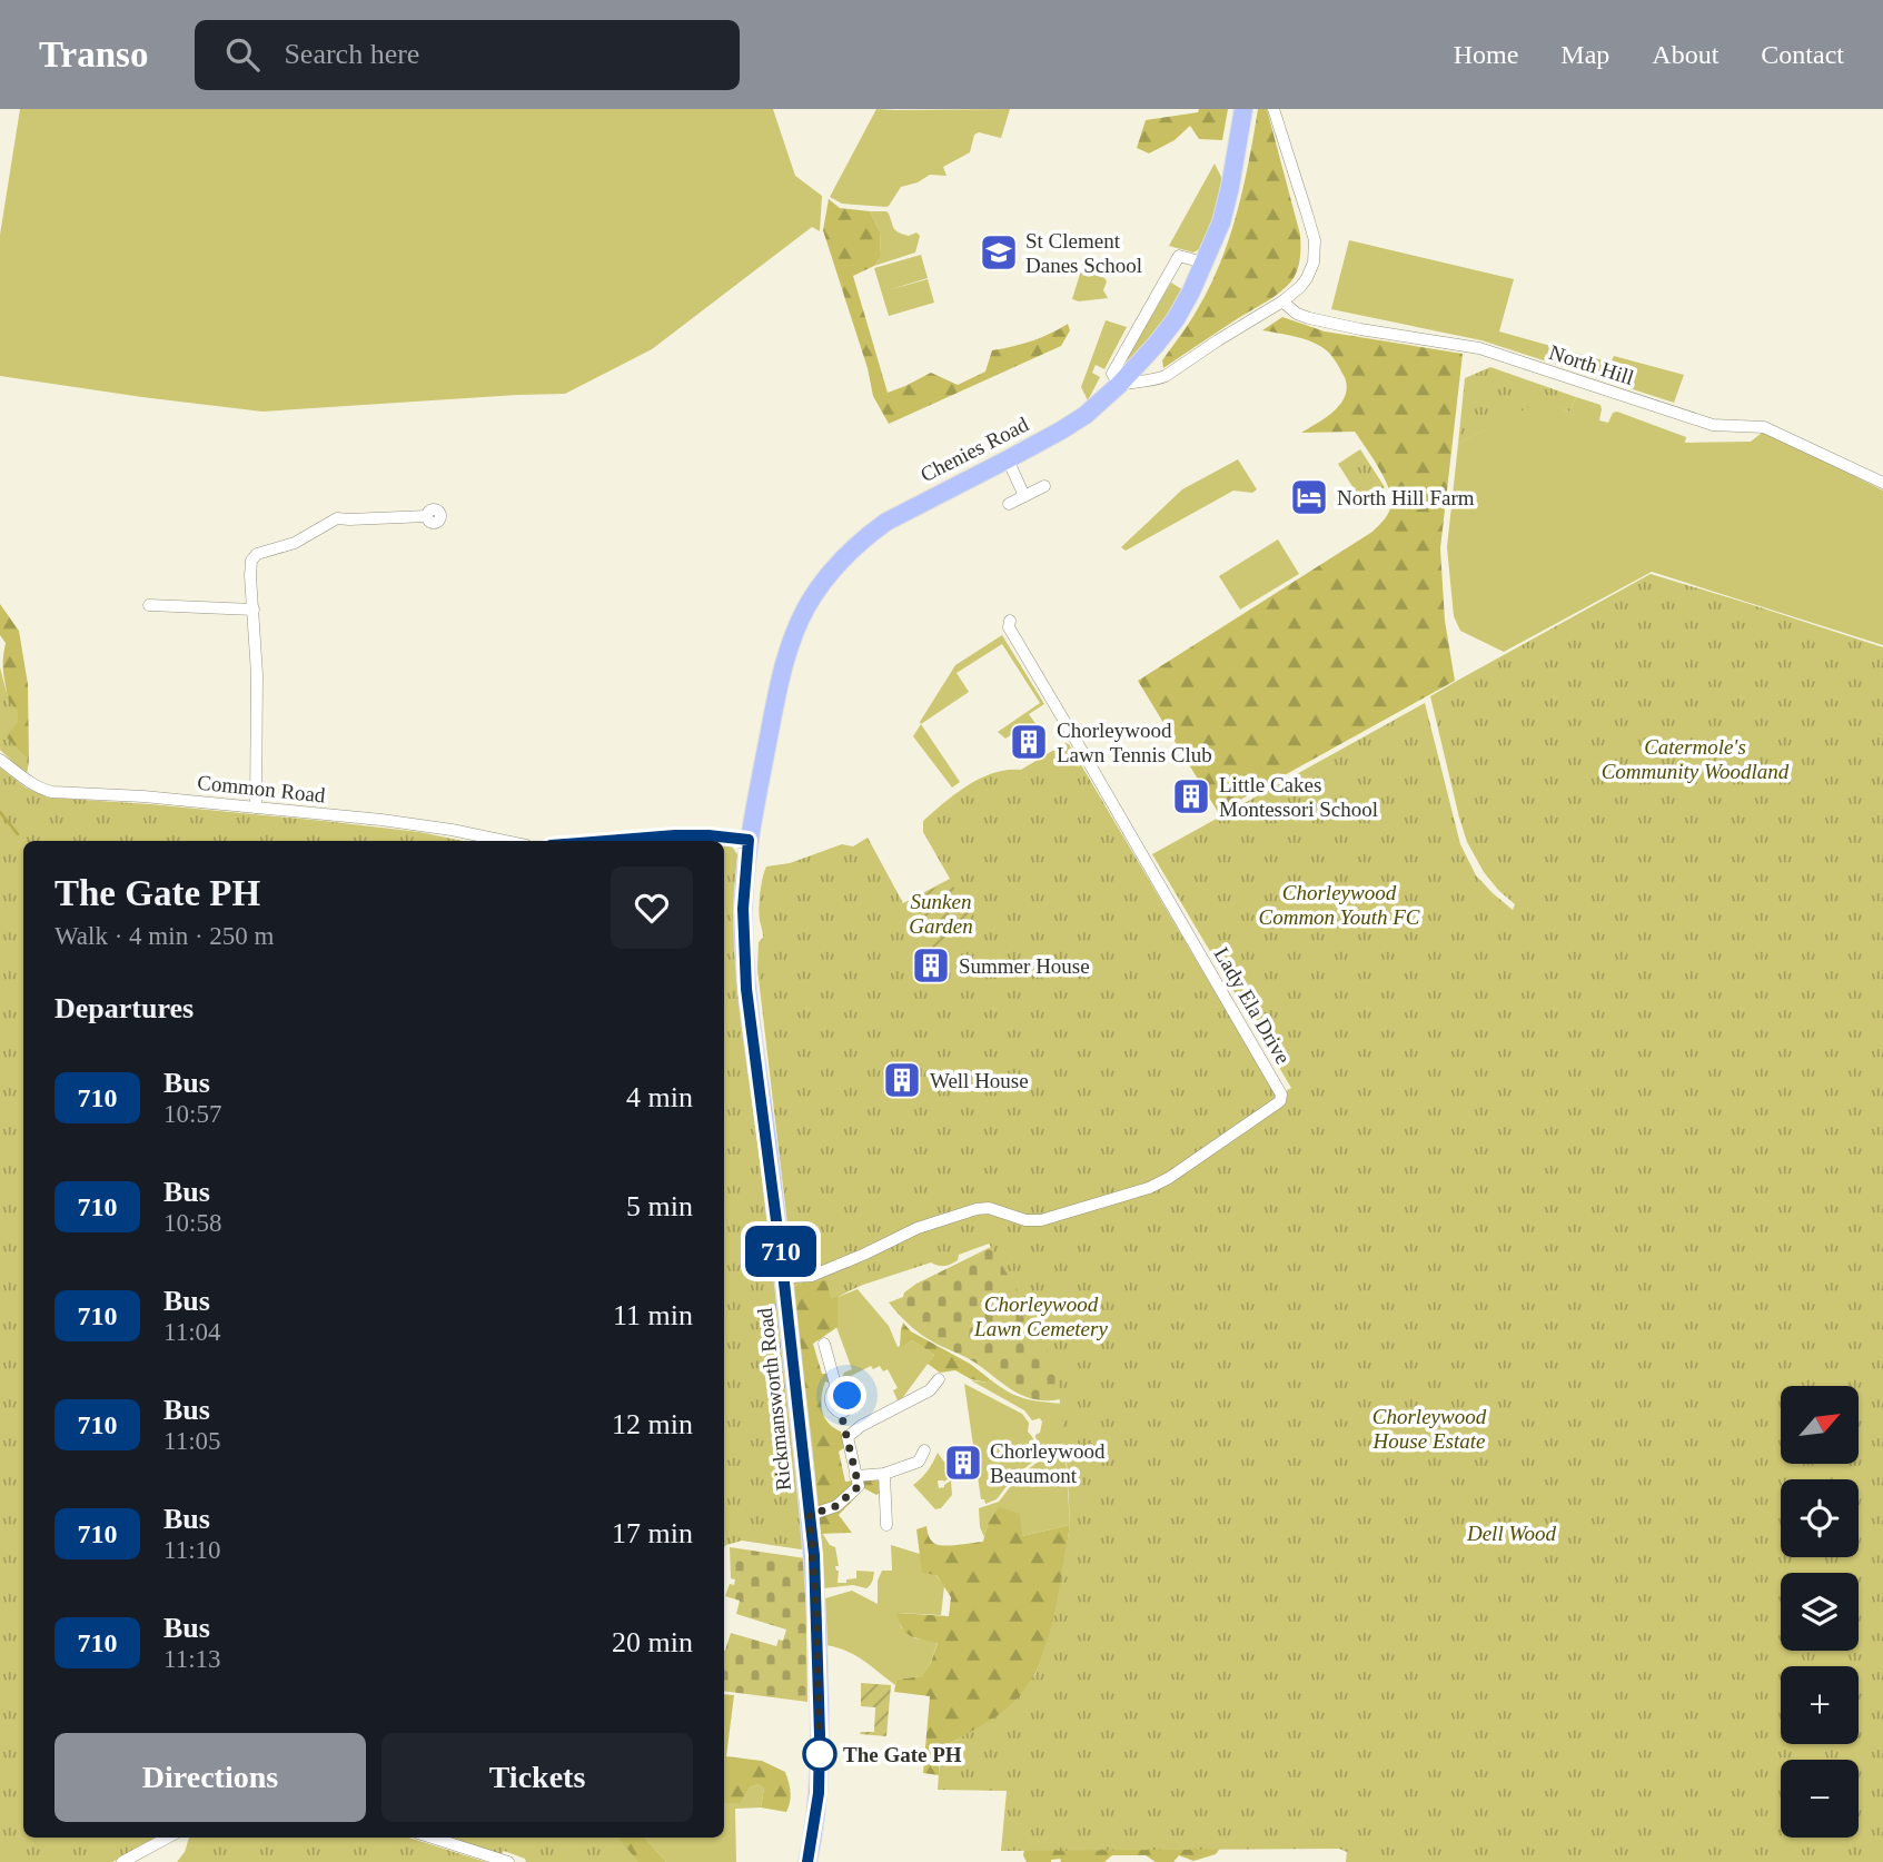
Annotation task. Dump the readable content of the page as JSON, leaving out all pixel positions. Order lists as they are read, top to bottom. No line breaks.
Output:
{"streets":{"main road":["Chenies Road","Rickmansworth Road"],"street":["North Hill","Common Road","Lady Ela Drive"]},"crossings":[["Chenies Road","Rickmansworth Road"],["Lady Ela Drive","Rickmansworth Road"]],"parks":["Catermole's Community Woodland","Chorleywood Common Youth FC","Sunken Garden","Chorleywood Lawn Cemetery","Chorleywood House Estate","Dell Wood"],"places":{"school or university":["St Clement Danes School"],"hotel":["North Hill Farm"],"building":["Chorleywood Lawn Tennis Club","Little Cakes Montessori School","Summer House","Well House","Chorleywood Beaumont"],"other":["The Gate PH"]},"lines":["bus line 710"],"north":"top right","page":{"header":"Transo","search":"Search here","nav":["Home","Map","About","Contact"],"on_map":"710","heading":[["The Gate PH","Walk · 4 min · 250 m"],"Departures"],"list":[{"mark":"710","name":"Bus","note":"10:57","value":"4 min"},{"mark":"710","name":"Bus","note":"10:58","value":"5 min"},{"mark":"710","name":"Bus","note":"11:04","value":"11 min"},{"mark":"710","name":"Bus","note":"11:05","value":"12 min"},{"mark":"710","name":"Bus","note":"11:10","value":"17 min"},{"mark":"710","name":"Bus","note":"11:13","value":"20 min"}],"map_buttons":["+","−"],"buttons":["Directions","Tickets"]}}
